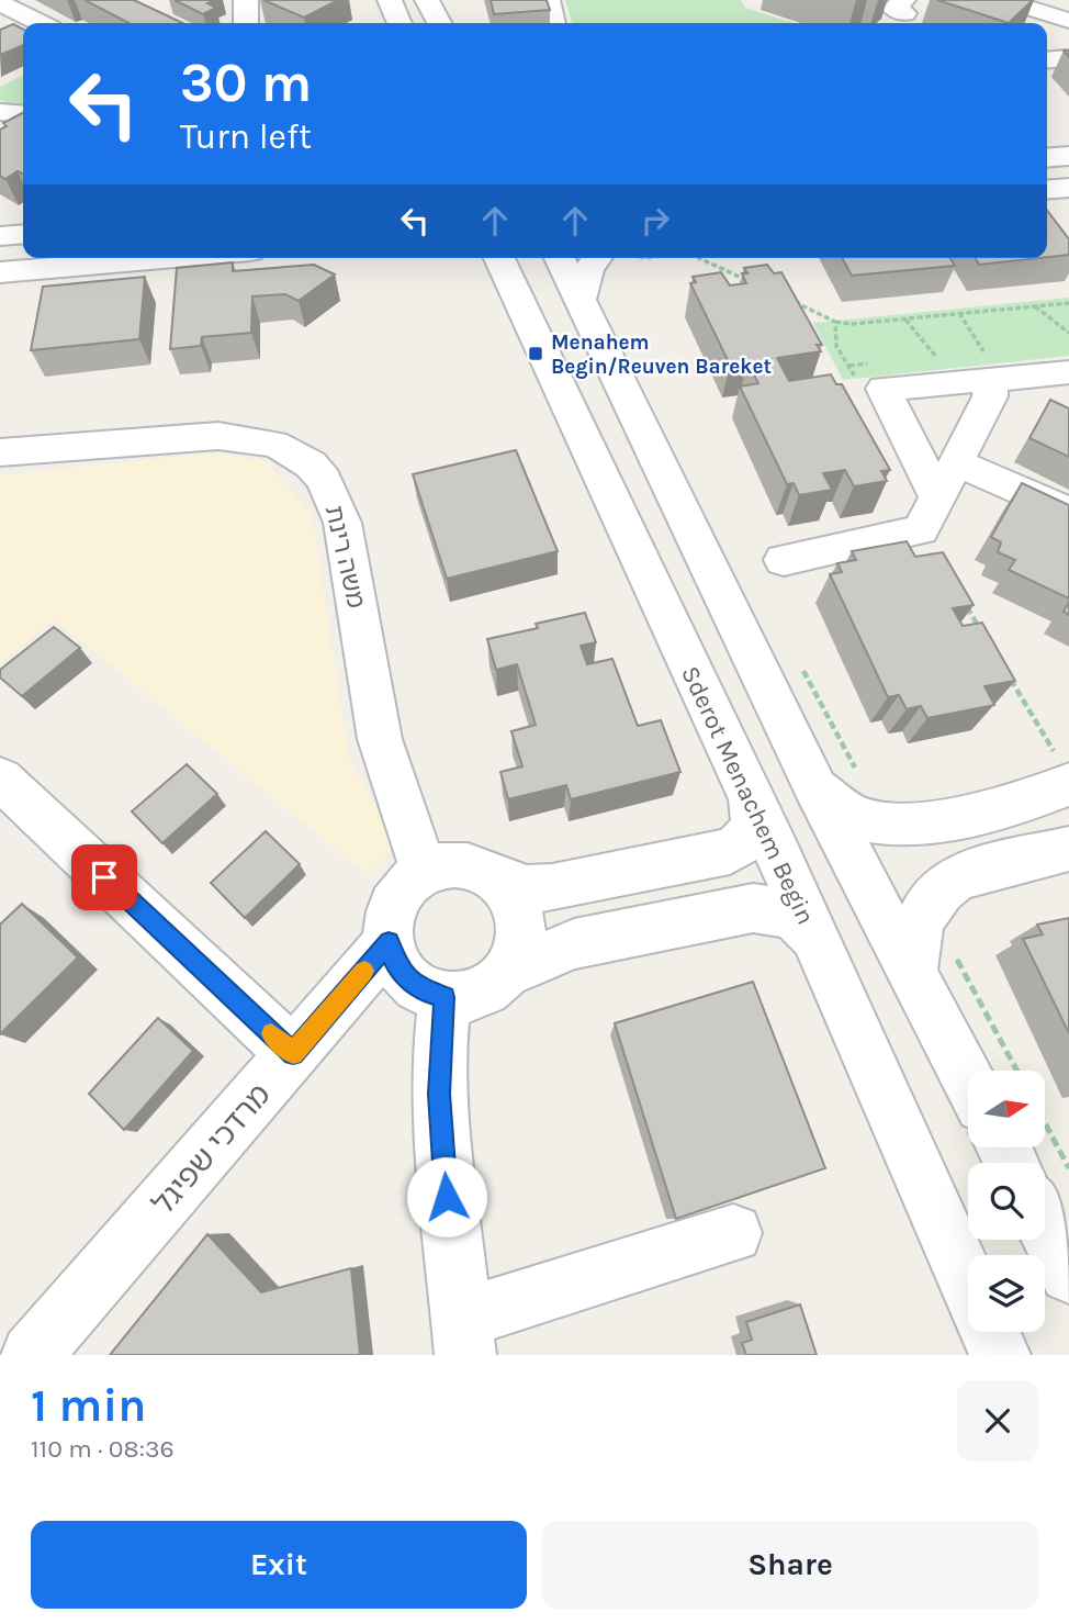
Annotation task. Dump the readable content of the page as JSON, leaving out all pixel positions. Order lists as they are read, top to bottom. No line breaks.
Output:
{"streets":{"street":["משה רינת","Sderot Menachem Begin","מרדכי שפיגל"]},"crossings":[["משה רינת","מרדכי שפיגל"]],"places":{"transit":["Menahem Begin/Reuven Bareket"]},"north":"right","page":{"turn":["30 m","Turn left"],"heading":["1 min","110 m · 08:36"],"buttons":["Exit","Share"]}}
